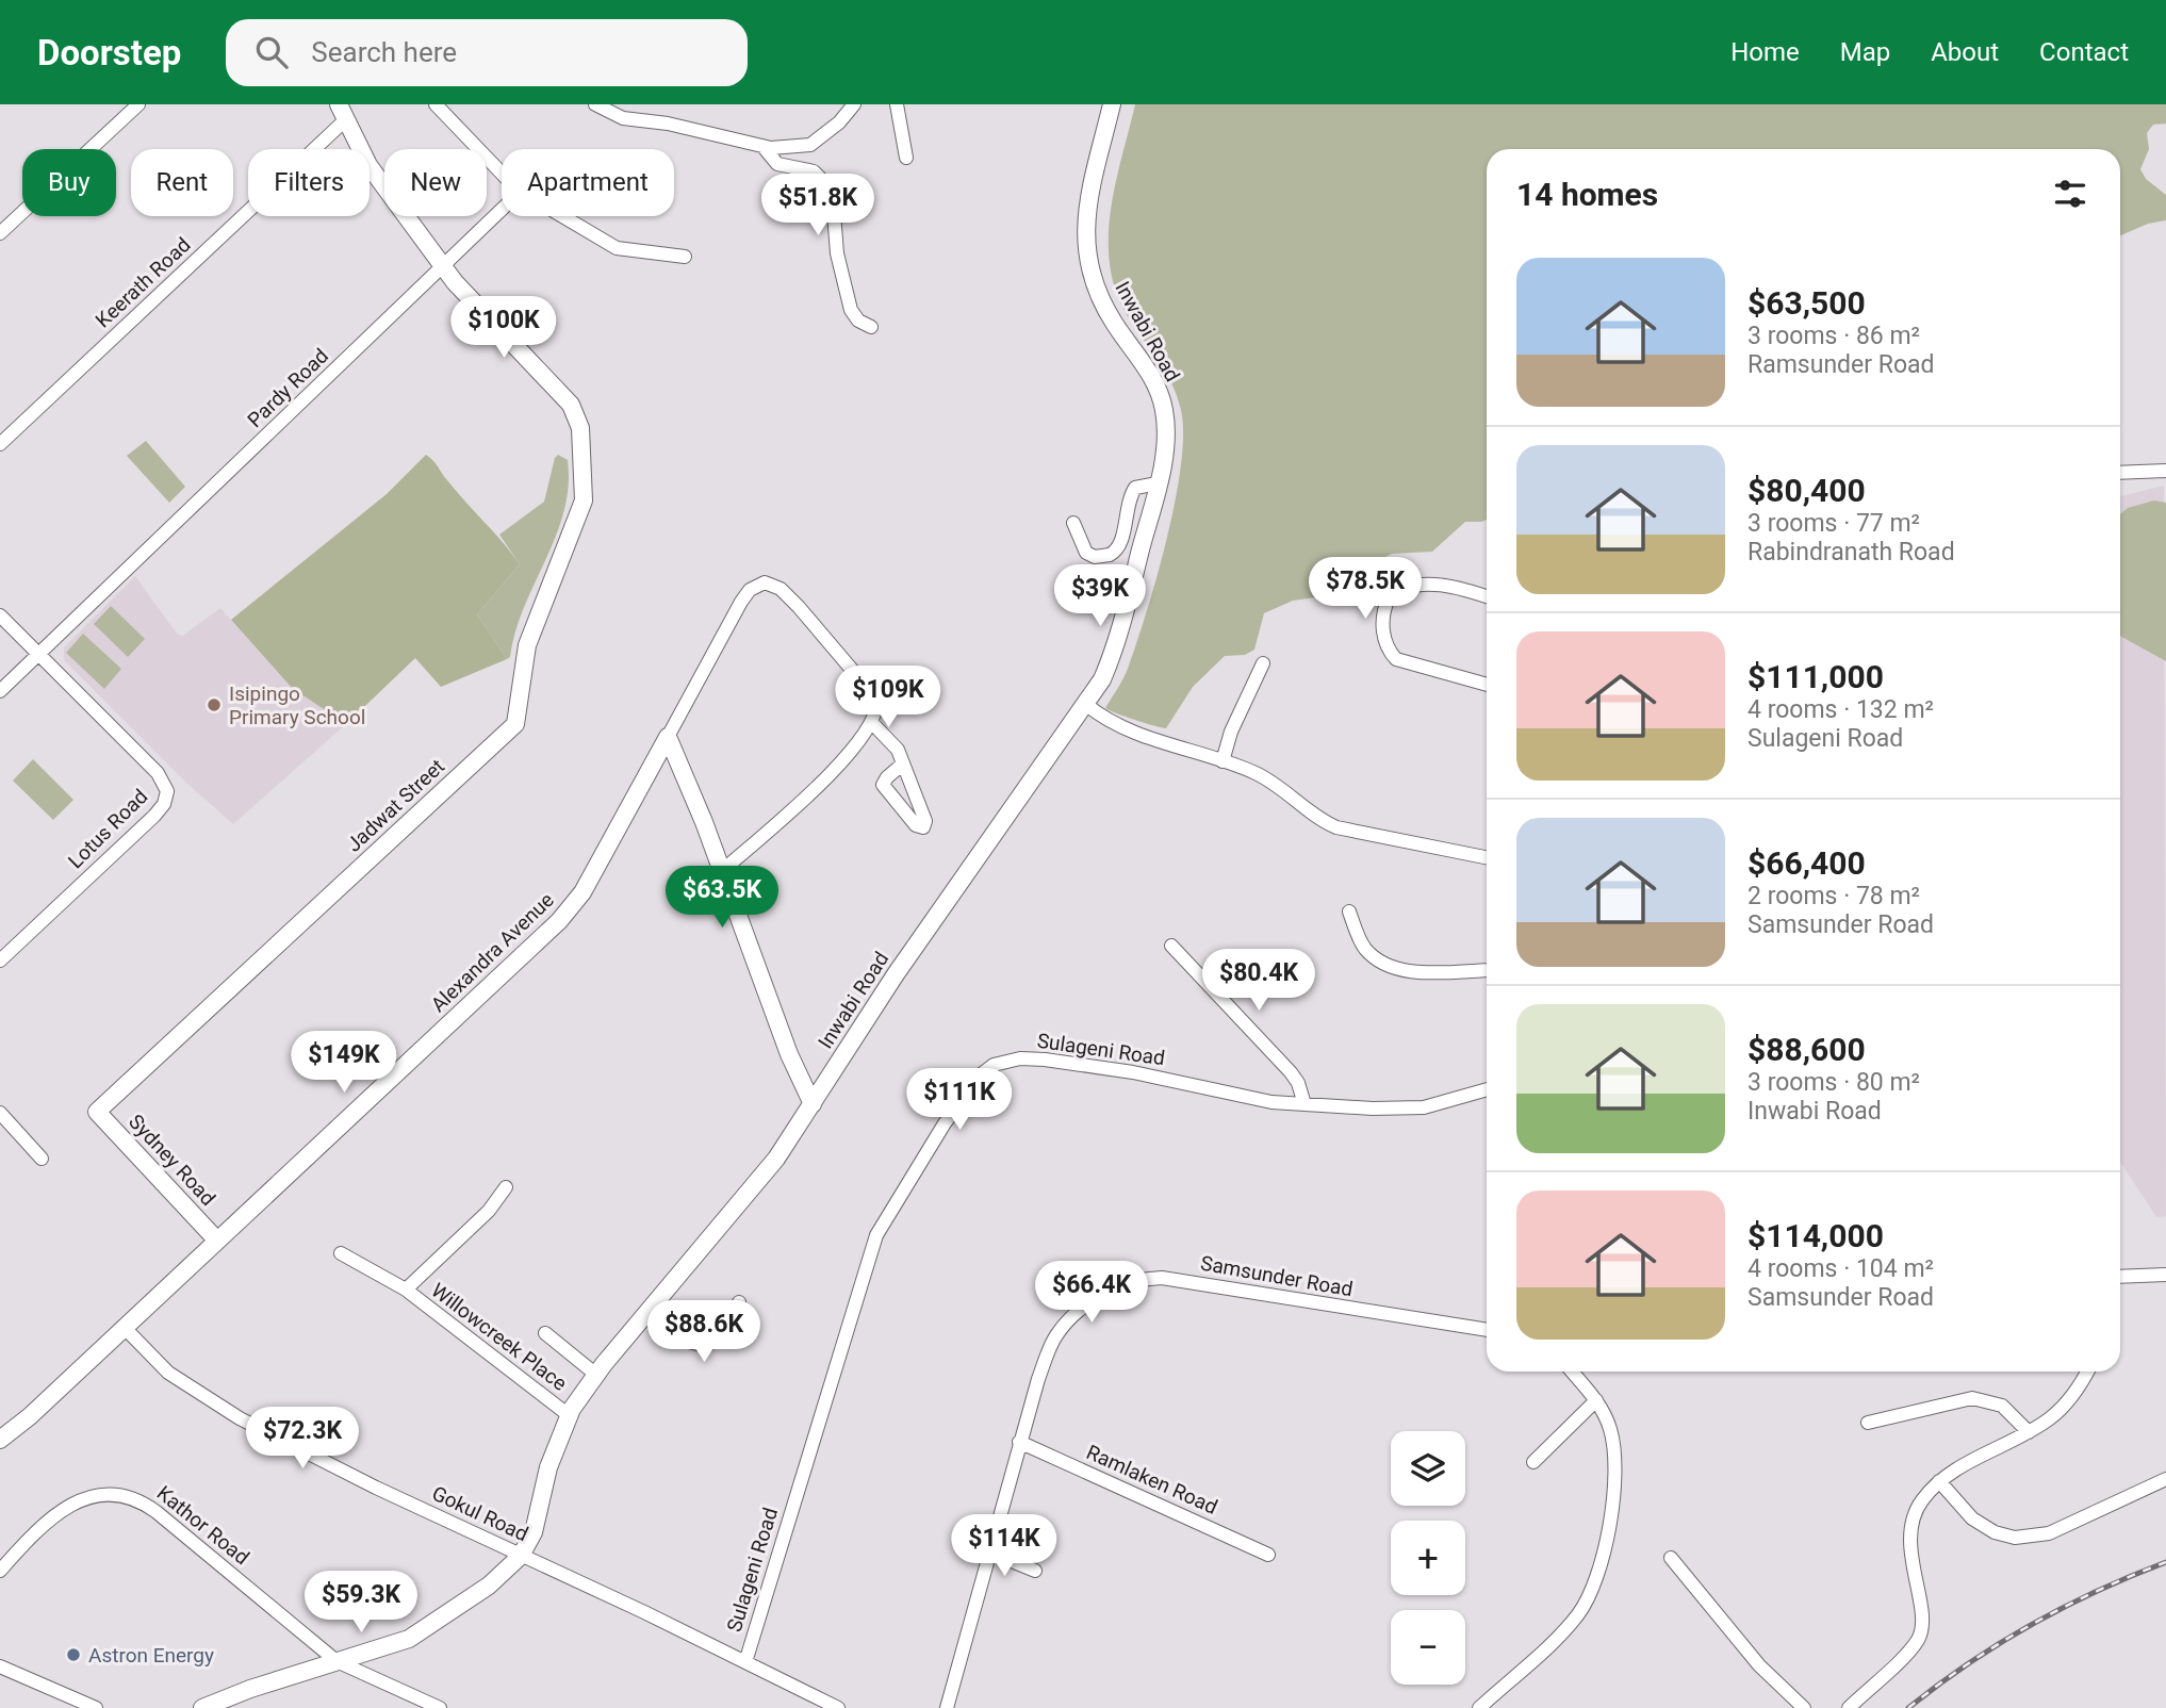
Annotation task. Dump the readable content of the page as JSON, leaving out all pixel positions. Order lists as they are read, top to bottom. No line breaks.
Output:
{"streets":{"street":["Keerath Road","Inwabi Road","Pardy Road","Jadwat Street","Lotus Road","Alexandra Avenue","Sulageni Road","Sydney Road","Samsunder Road","Willowcreek Place","Ramlaken Road","Gokul Road","Kathor Road"]},"crossings":[["Keerath Road","Jadwat Street"],["Inwabi Road","Willowcreek Place"],["Inwabi Road","Gokul Road"],["Inwabi Road","Kathor Road"],["Pardy Road","Jadwat Street"],["Pardy Road","Lotus Road"],["Jadwat Street","Sydney Road"],["Alexandra Avenue","Sydney Road"],["Alexandra Avenue","Gokul Road"],["Sulageni Road","Gokul Road"],["Samsunder Road","Ramlaken Road"]],"places":["Isipingo Primary School","Astron Energy"],"page":{"header":"Doorstep","search":"Search here","nav":["Home","Map","About","Contact"],"chip":["Buy","Rent","Filters","New","Apartment"],"heading":"14 homes","price":["$51.8K","$100K","$78.5K","$39K","$109K","$63.5K","$80.4K","$149K","$111K","$66.4K","$88.6K","$72.3K","$114K","$59.3K"],"list":[{"name":"$63,500","note":"3 rooms · 86 m² · Ramsunder Road"},{"name":"$80,400","note":"3 rooms · 77 m² · Rabindranath Road"},{"name":"$111,000","note":"4 rooms · 132 m² · Sulageni Road"},{"name":"$66,400","note":"2 rooms · 78 m² · Samsunder Road"},{"name":"$88,600","note":"3 rooms · 80 m² · Inwabi Road"},{"name":"$114,000","note":"4 rooms · 104 m² · Samsunder Road"}],"map_buttons":["+","−"]}}
